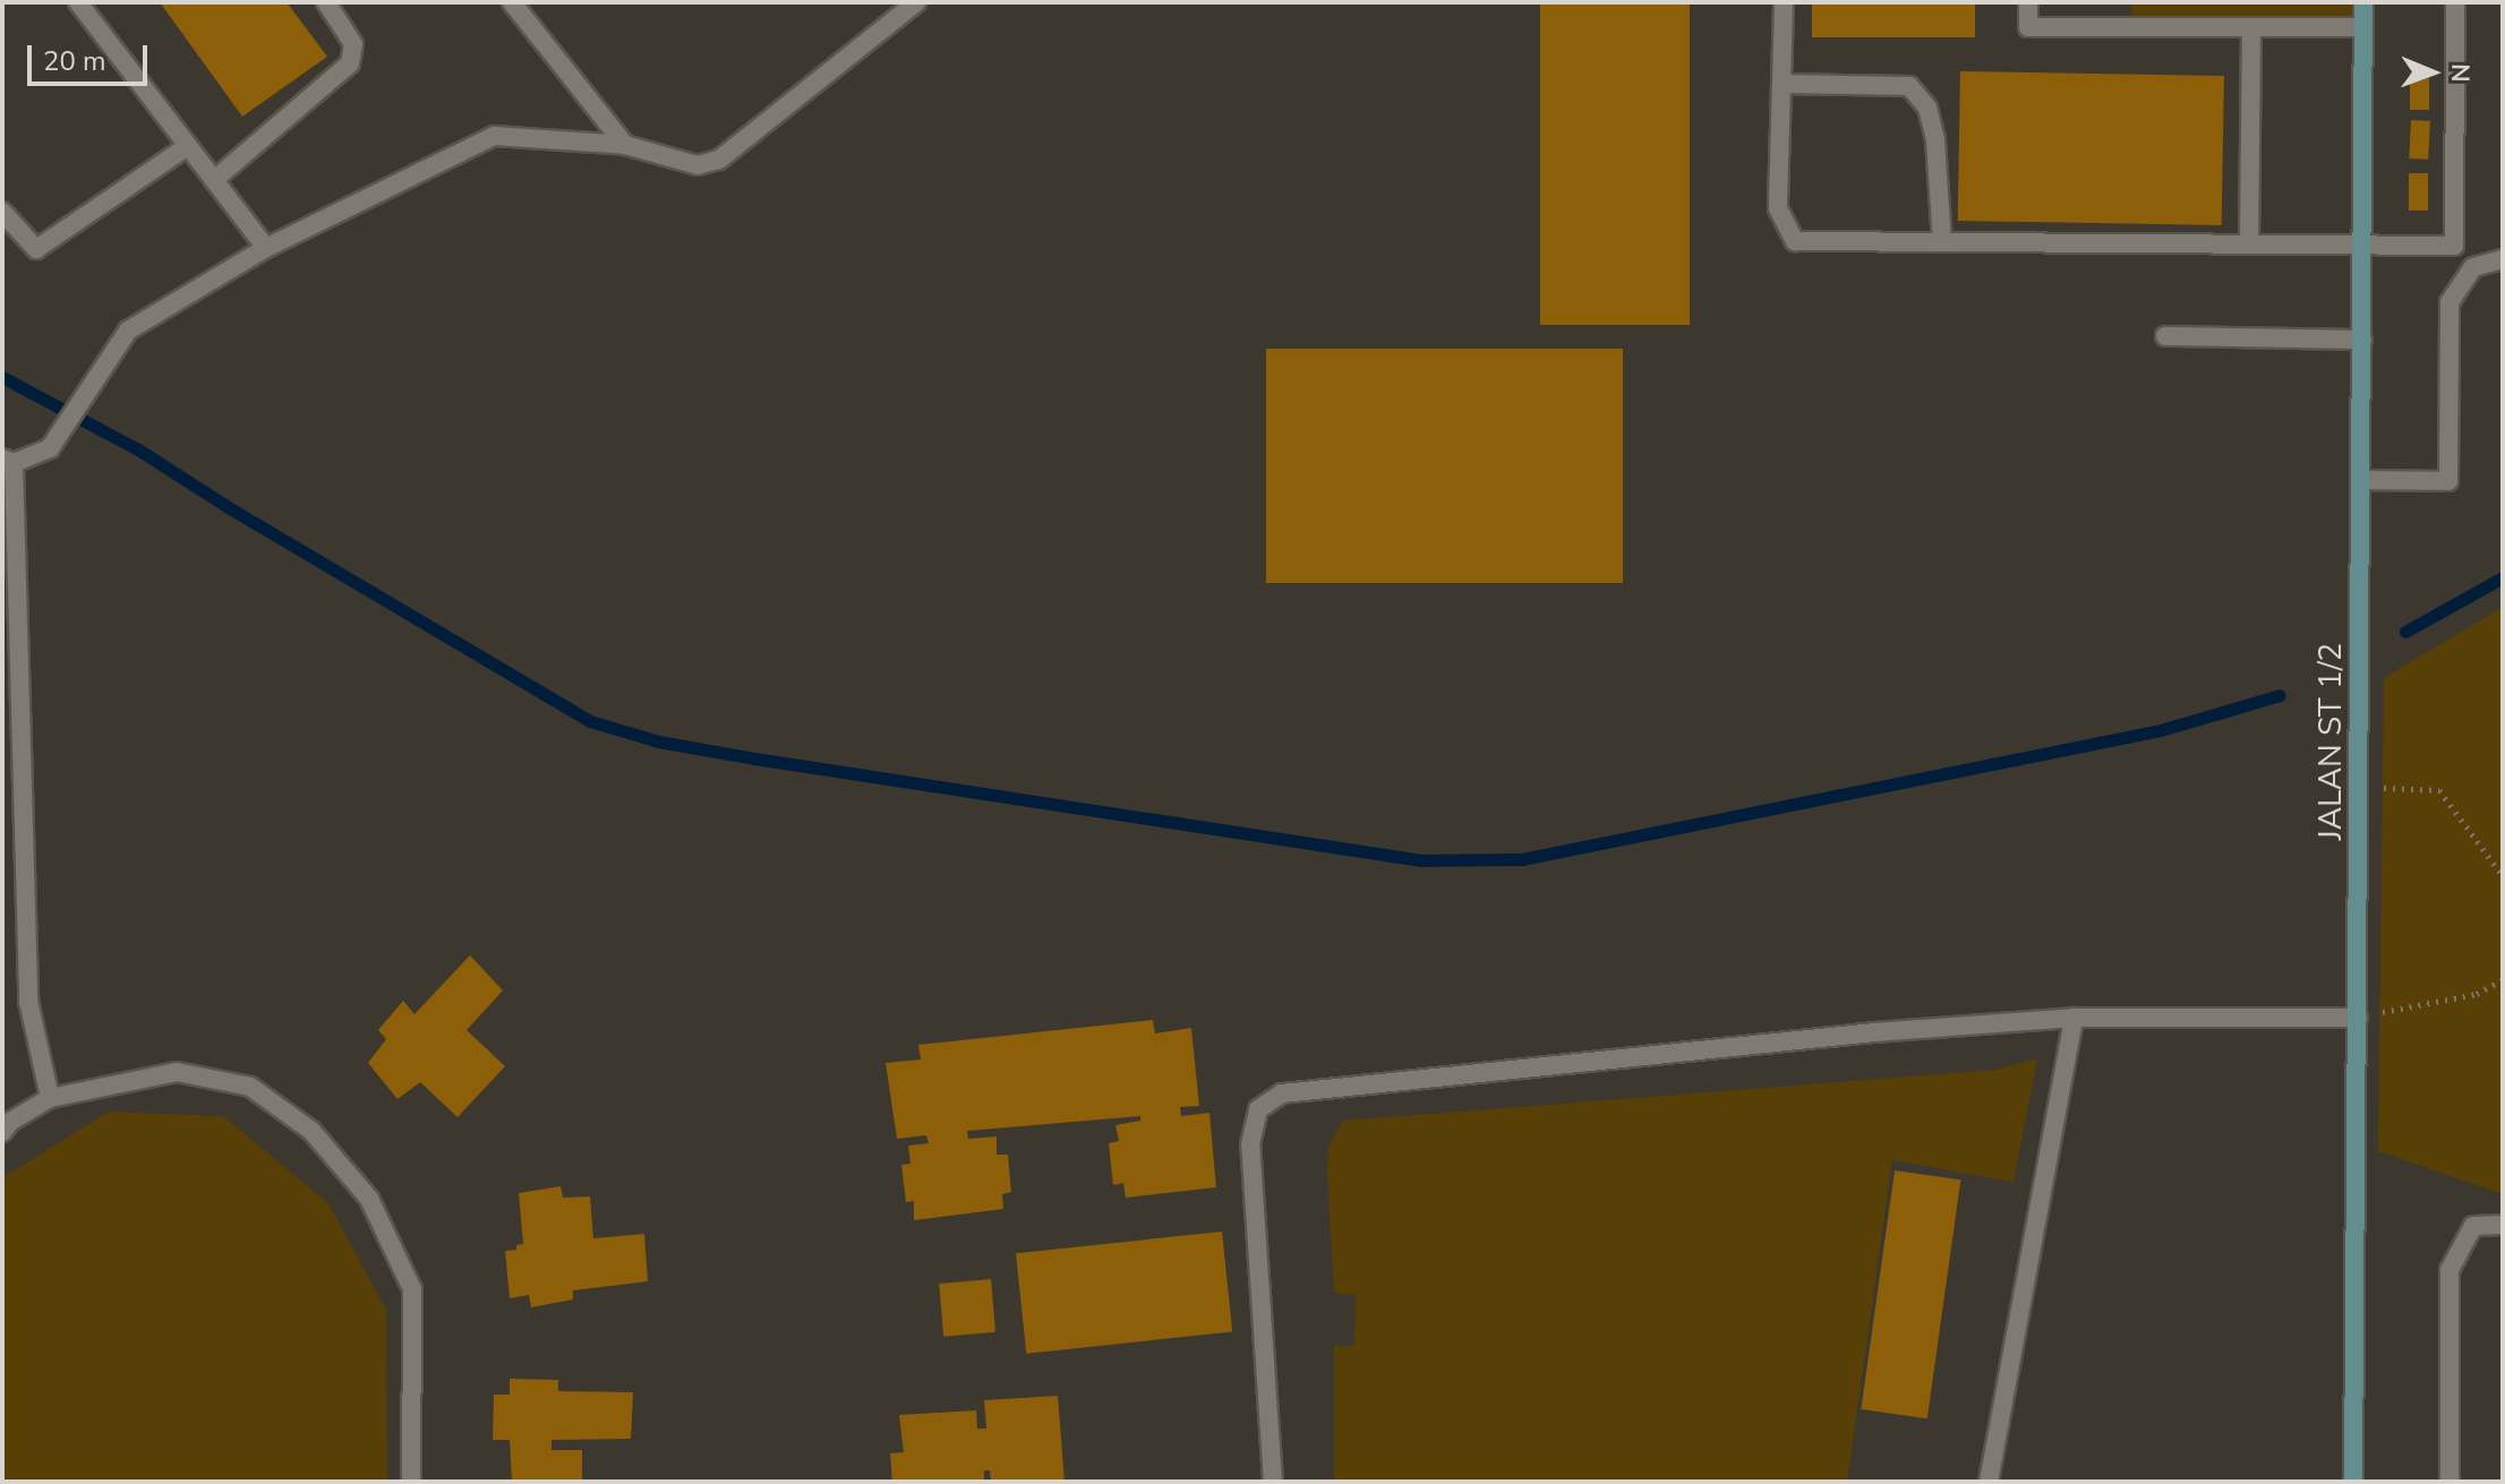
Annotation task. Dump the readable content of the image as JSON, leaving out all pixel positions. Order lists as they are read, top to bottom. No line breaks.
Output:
{"streets":{"street":["JALAN ST 1/2"]},"scale_bar":"20 m","north":"right"}
